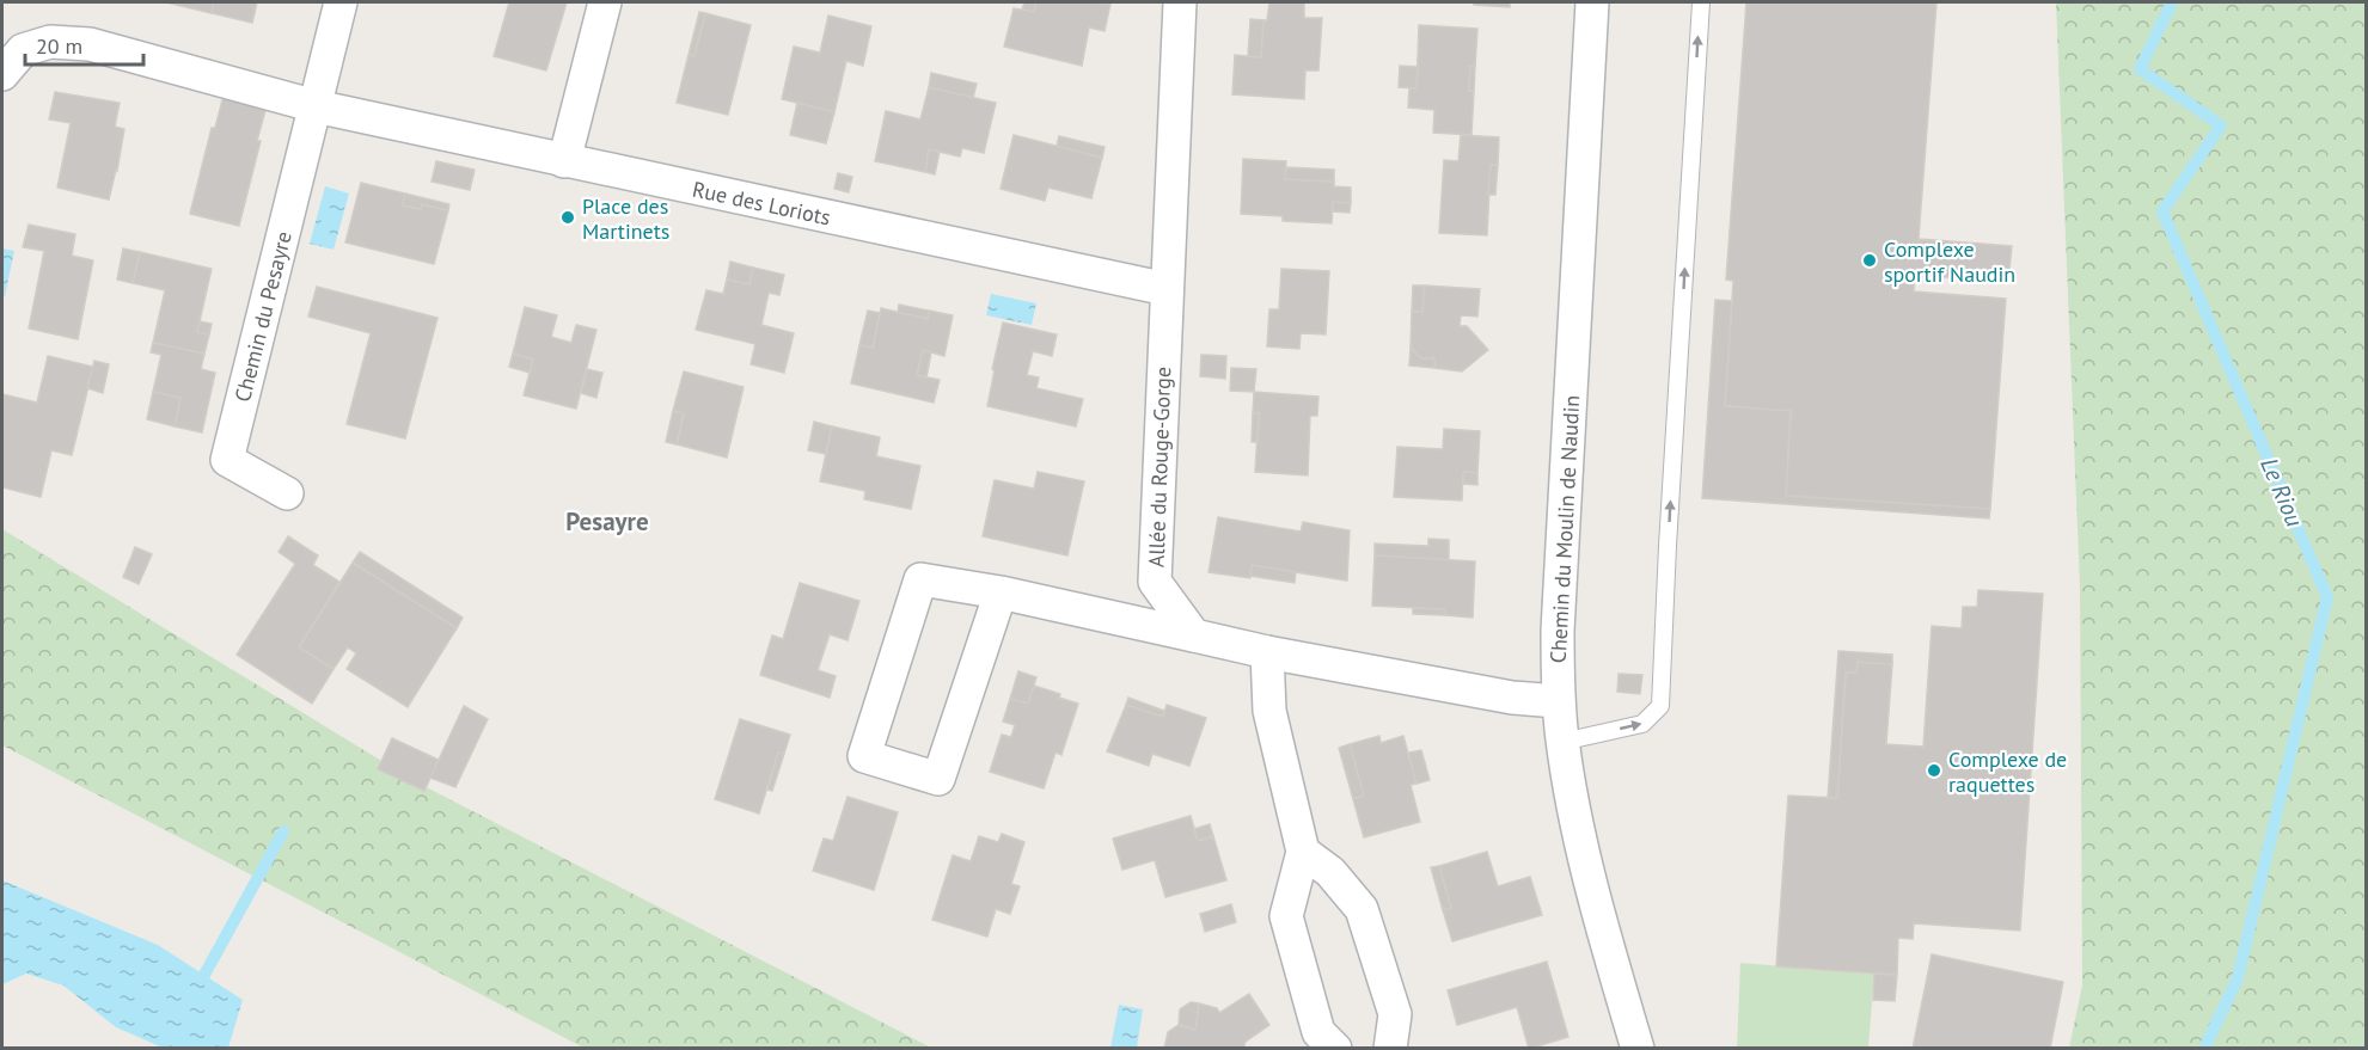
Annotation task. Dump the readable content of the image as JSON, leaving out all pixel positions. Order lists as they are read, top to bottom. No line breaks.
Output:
{"streets":{"street":["Rue des Loriots","Chemin du Pesayre","Allée du Rouge-Gorge","Chemin du Moulin de Naudin"]},"crossings":[["Rue des Loriots","Chemin du Pesayre"],["Rue des Loriots","Allée du Rouge-Gorge"]],"districts":["Pesayre"],"water":["Le Riou"],"places":["Place des Martinets","Complexe sportif Naudin","Complexe de raquettes"],"scale_bar":"20 m"}
